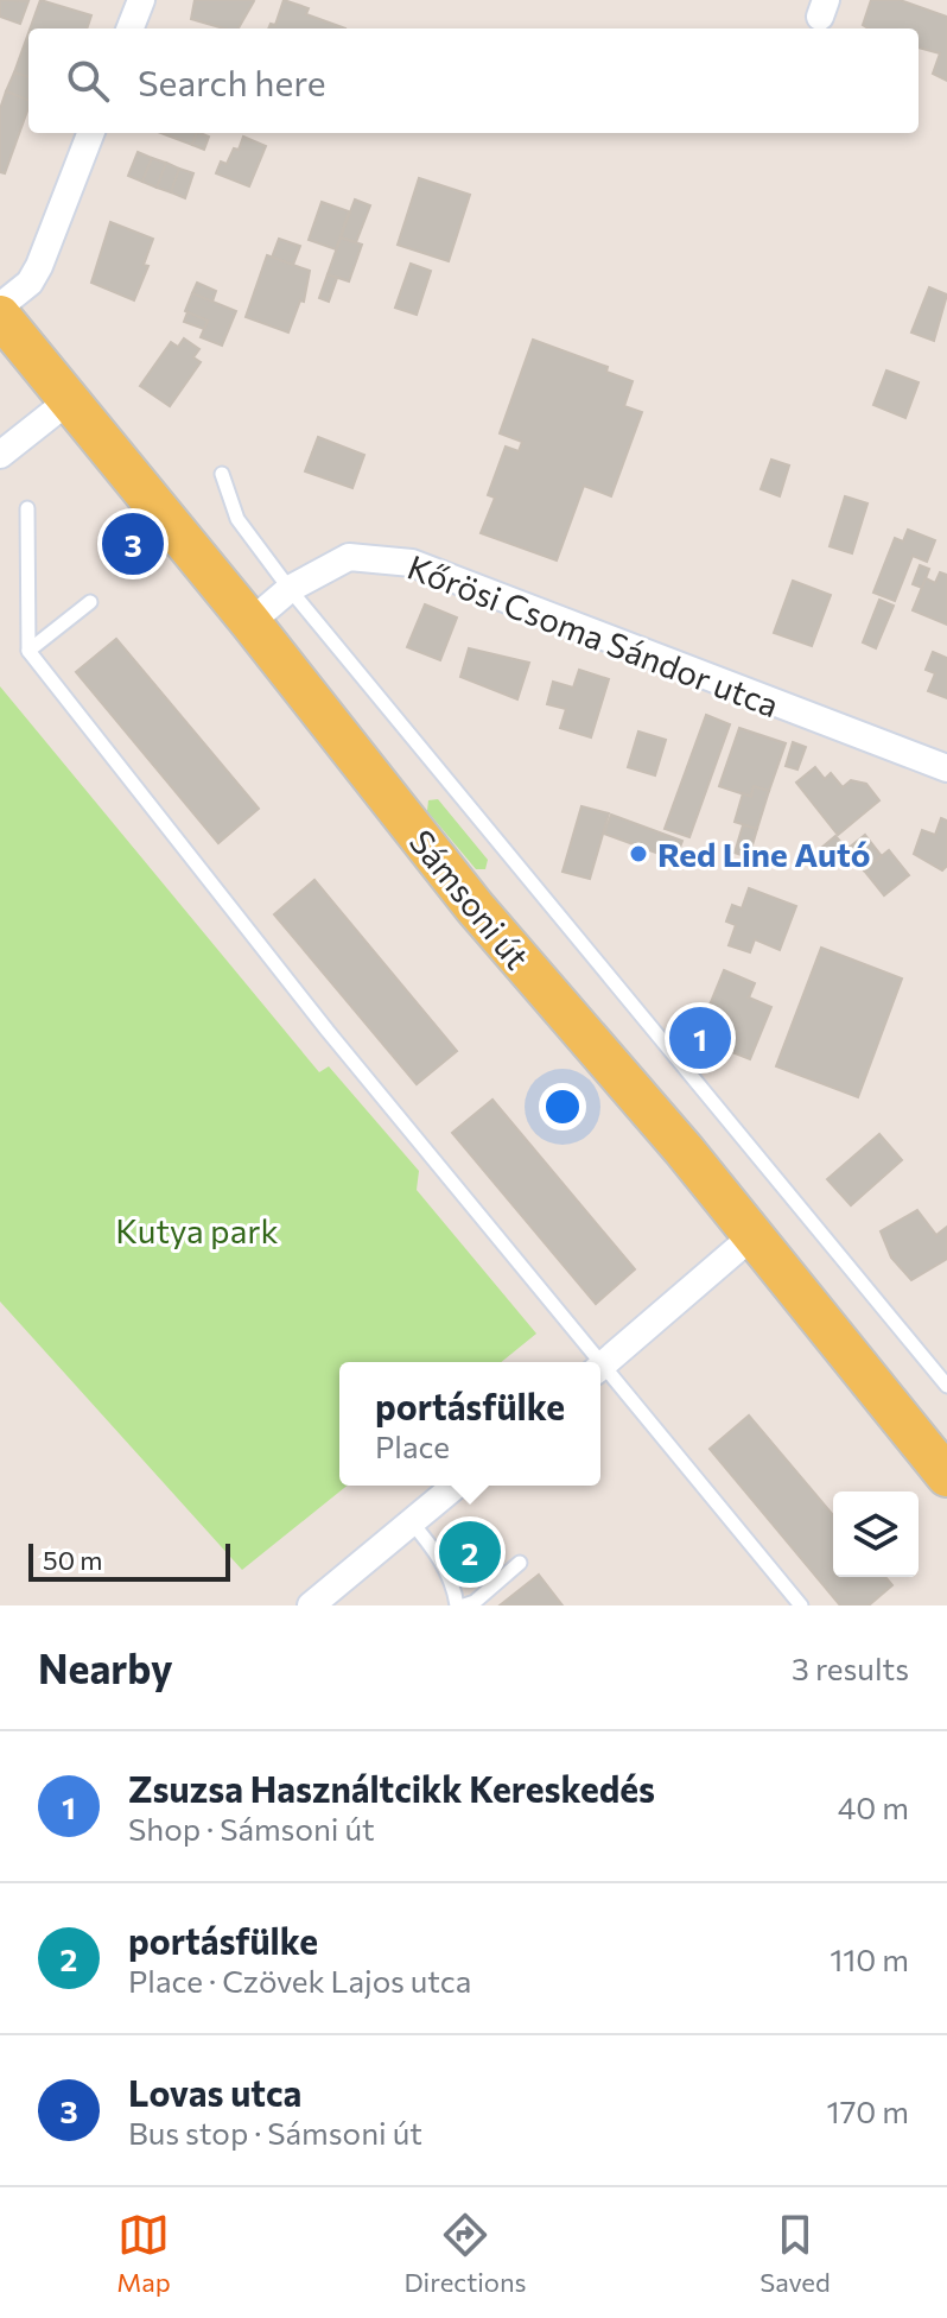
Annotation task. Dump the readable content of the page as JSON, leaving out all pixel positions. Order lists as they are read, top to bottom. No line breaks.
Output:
{"streets":{"main road":["Sámsoni út"],"street":["Kőrösi Csoma Sándor utca"]},"crossings":[["Kőrösi Csoma Sándor utca","Sámsoni út"]],"parks":["Kutya park"],"places":["Red Line Autó"],"scale_bar":"50 m","page":{"search":"Search here","pins":["3","1","2"],"popup":["portásfülke","Place"],"scale":"50 m","heading":["Nearby","3 results"],"list":[{"mark":"1","name":"Zsuzsa Használtcikk Kereskedés","note":"Shop · Sámsoni út","value":"40 m"},{"mark":"2","name":"portásfülke","note":"Place · Czövek Lajos utca","value":"110 m"},{"mark":"3","name":"Lovas utca","note":"Bus stop · Sámsoni út","value":"170 m"}],"nav":["Map","Directions","Saved"]}}
